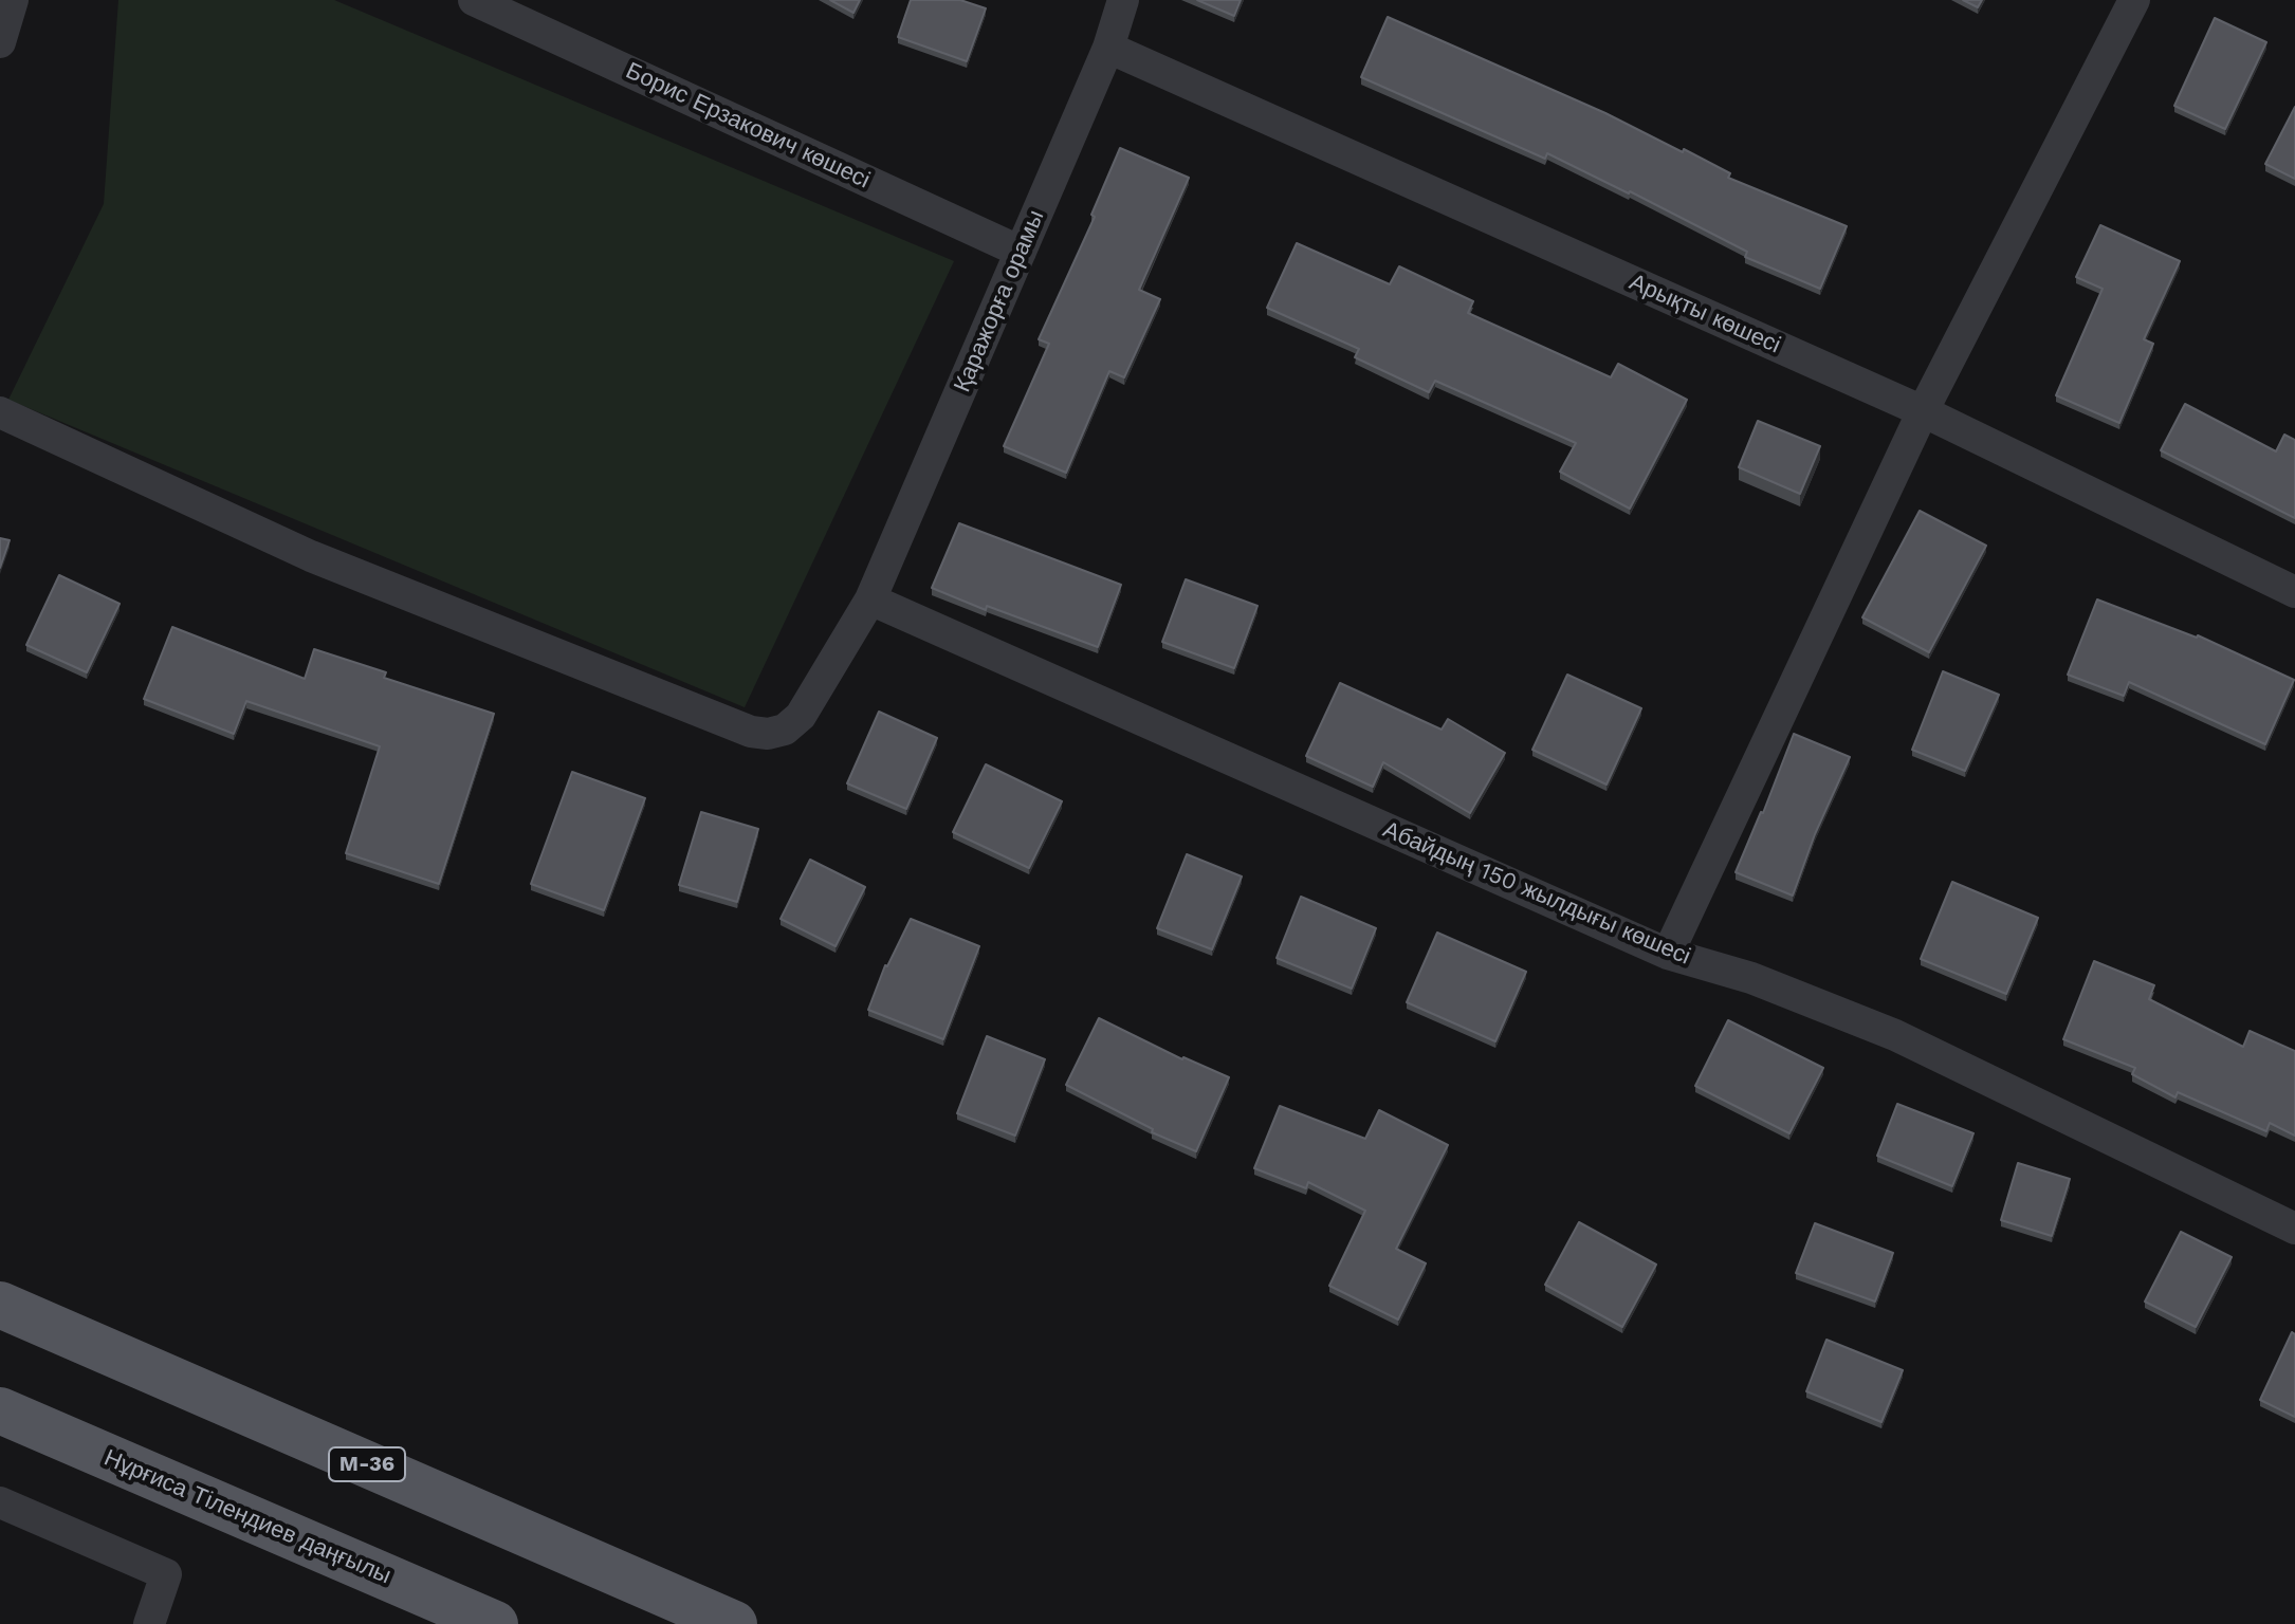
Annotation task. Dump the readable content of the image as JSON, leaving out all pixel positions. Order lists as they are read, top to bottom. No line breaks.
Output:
{"streets":{"main road":["M-36","Нұрғиса Тілендиев даңғылы"],"street":["Борис Ерзакович көшесі","Қаражорға орамы","Арықты көшесі","Абайдың 150 жылдығы көшесі"]},"crossings":[["Борис Ерзакович көшесі","Қаражорға орамы"],["Қаражорға орамы","Арықты көшесі"],["Қаражорға орамы","Абайдың 150 жылдығы көшесі"]]}
